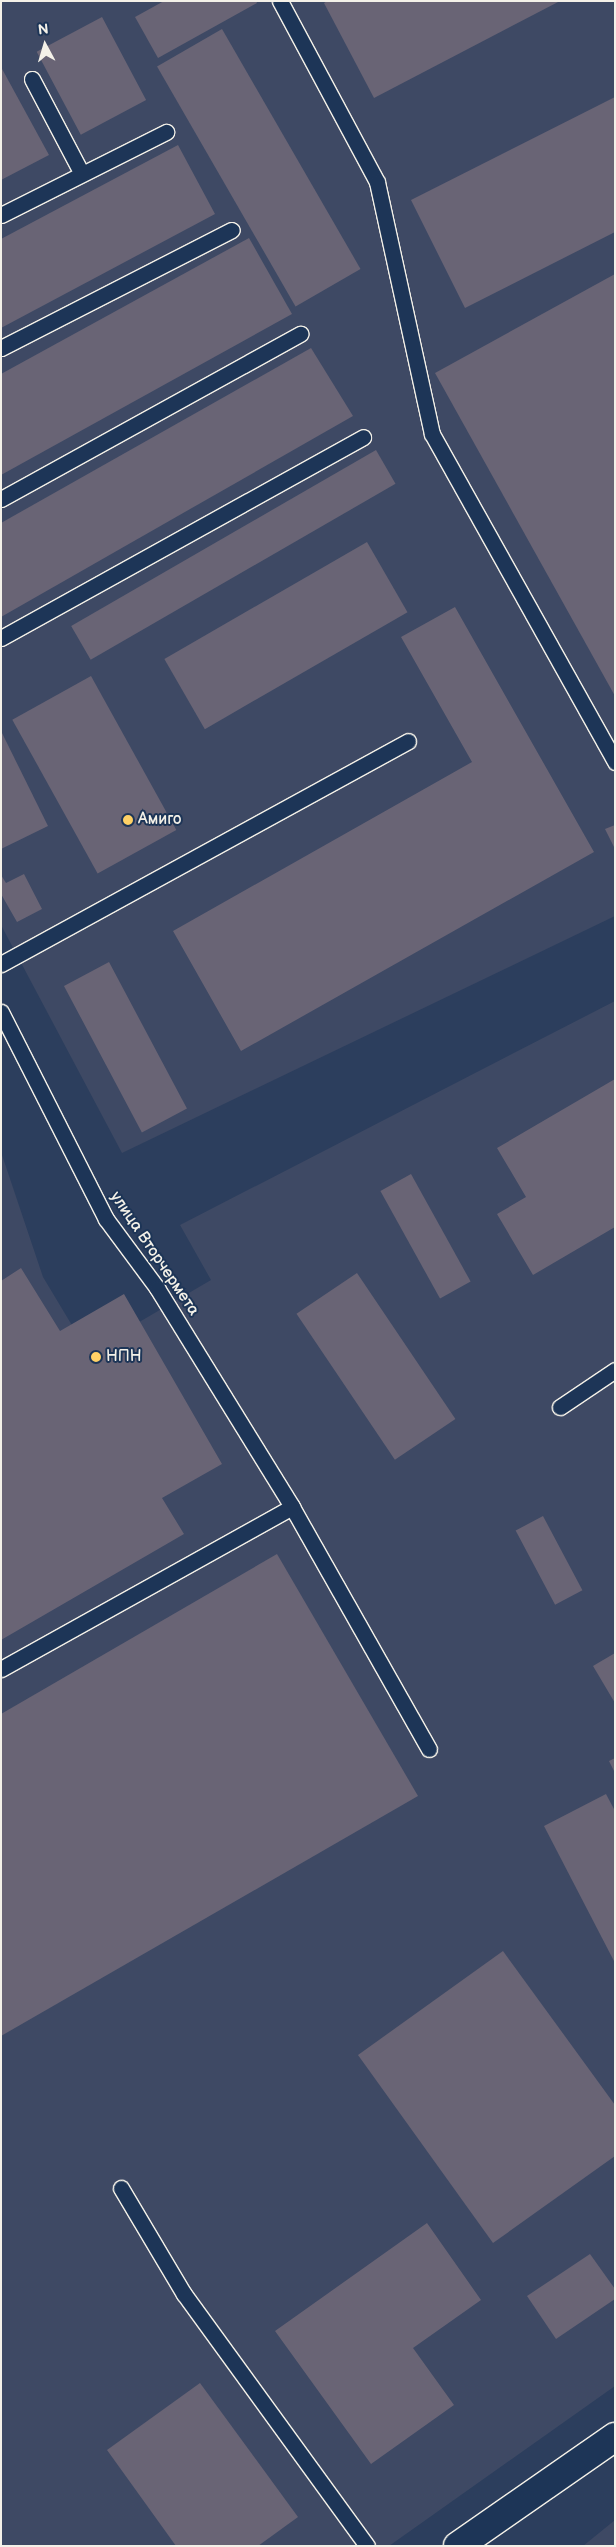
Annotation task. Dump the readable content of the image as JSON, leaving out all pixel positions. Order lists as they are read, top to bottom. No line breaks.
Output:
{"streets":{"lane":["улица Вторчермета"]},"places":["Амиго","НПН"],"north":"top"}
